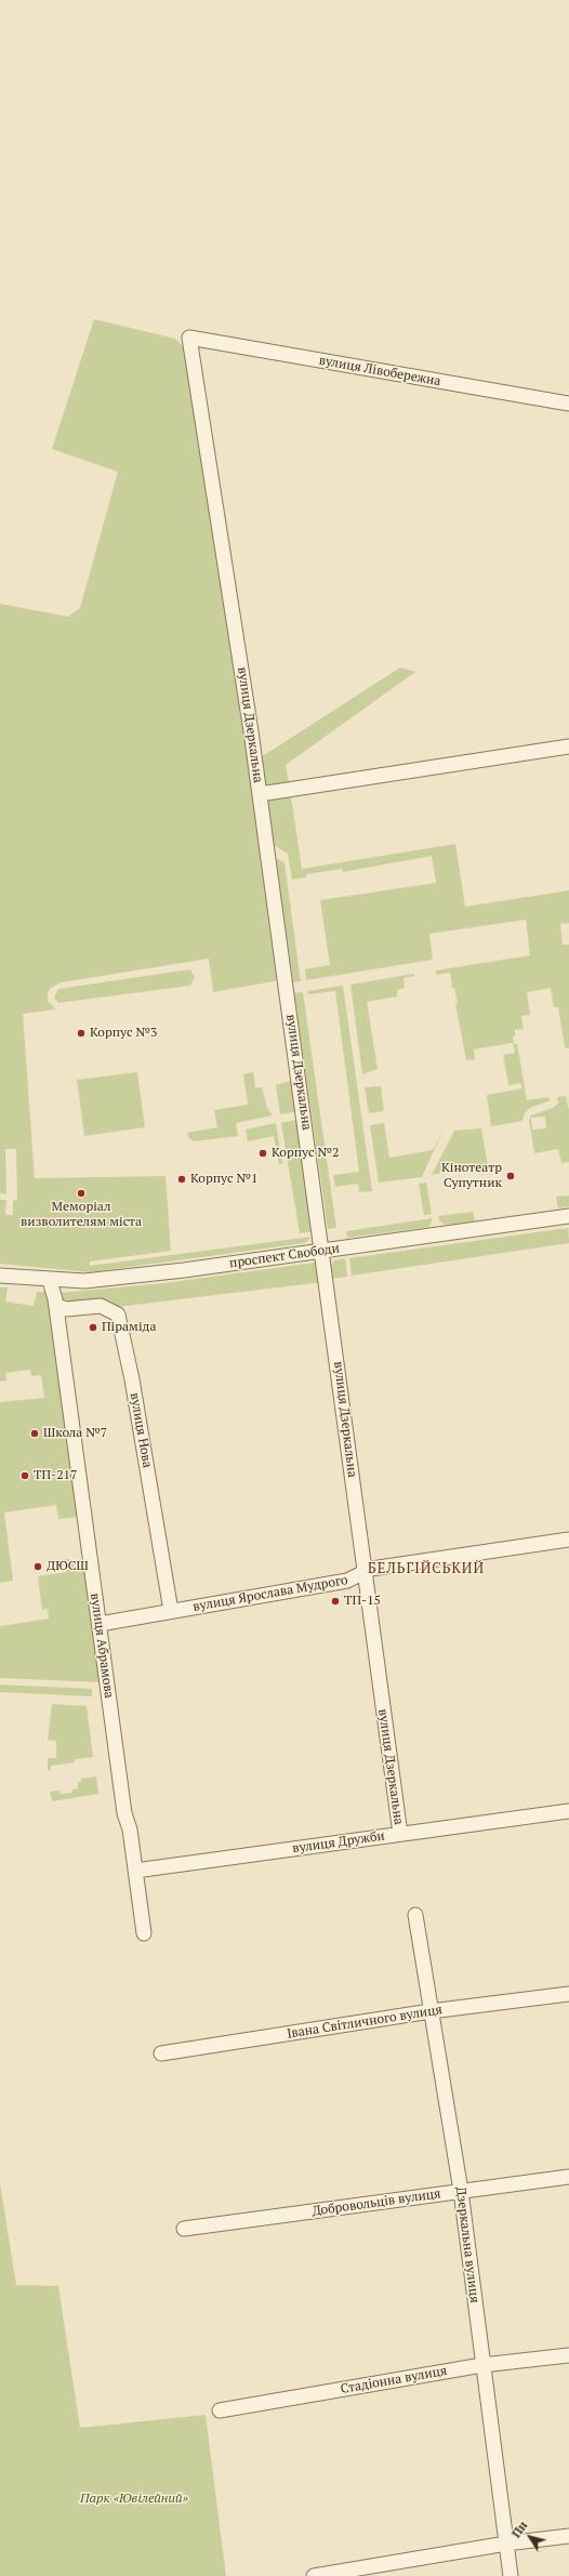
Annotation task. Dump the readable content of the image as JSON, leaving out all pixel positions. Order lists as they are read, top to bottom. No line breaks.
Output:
{"streets":{"street":["вулиця Лівобережна","вулиця Дзеркальна","проспект Свободи","вулиця Нова","вулиця Ярослава Мудрого","вулиця Абрамова","вулиця Дружби","Івана Світличного вулиця","Добровольців вулиця","Дзеркальна вулиця","Стадіонна вулиця"]},"crossings":[["вулиця Лівобережна","вулиця Дзеркальна"],["вулиця Дзеркальна","проспект Свободи"],["вулиця Дзеркальна","вулиця Ярослава Мудрого"],["вулиця Дзеркальна","вулиця Дружби"],["проспект Свободи","вулиця Абрамова"],["вулиця Нова","вулиця Ярослава Мудрого"],["вулиця Нова","вулиця Абрамова"],["вулиця Ярослава Мудрого","вулиця Абрамова"],["вулиця Абрамова","вулиця Дружби"],["Івана Світличного вулиця","Дзеркальна вулиця"],["Добровольців вулиця","Дзеркальна вулиця"],["Дзеркальна вулиця","Стадіонна вулиця"]],"districts":["БЕЛЬГІЙСЬКИЙ"],"parks":["Парк «Ювілейний»"],"places":["Корпус №3","Корпус №2","Кінотеатр Супутник","Корпус №1","Меморіал визволителям міста","Піраміда","Школа №7","ТП-217","ДЮСШ","ТП-15"],"north":"top left"}
